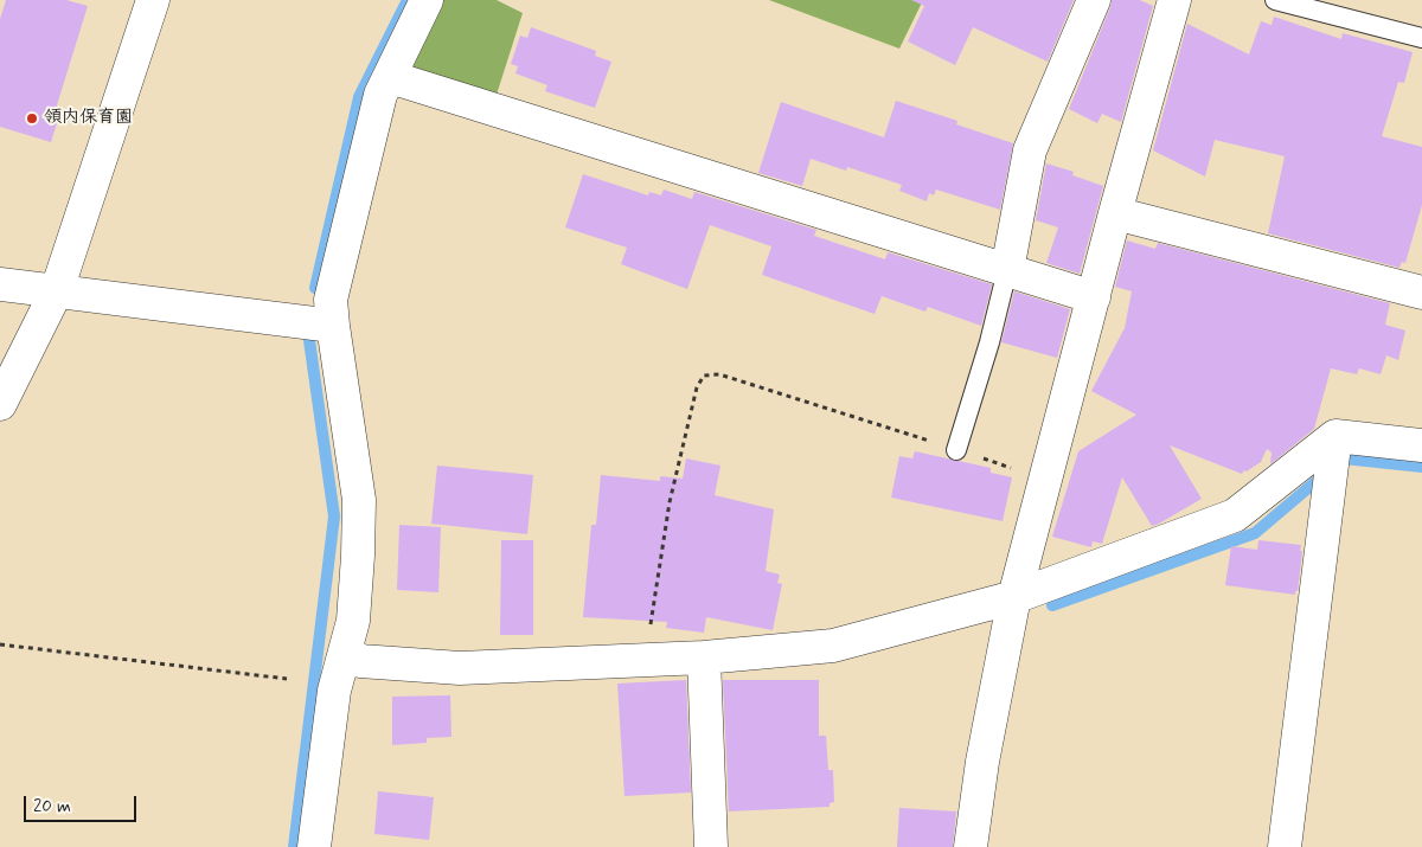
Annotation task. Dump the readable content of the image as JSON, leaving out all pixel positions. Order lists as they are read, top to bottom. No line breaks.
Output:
{"places":["領内保育園"],"scale_bar":"20 m"}
